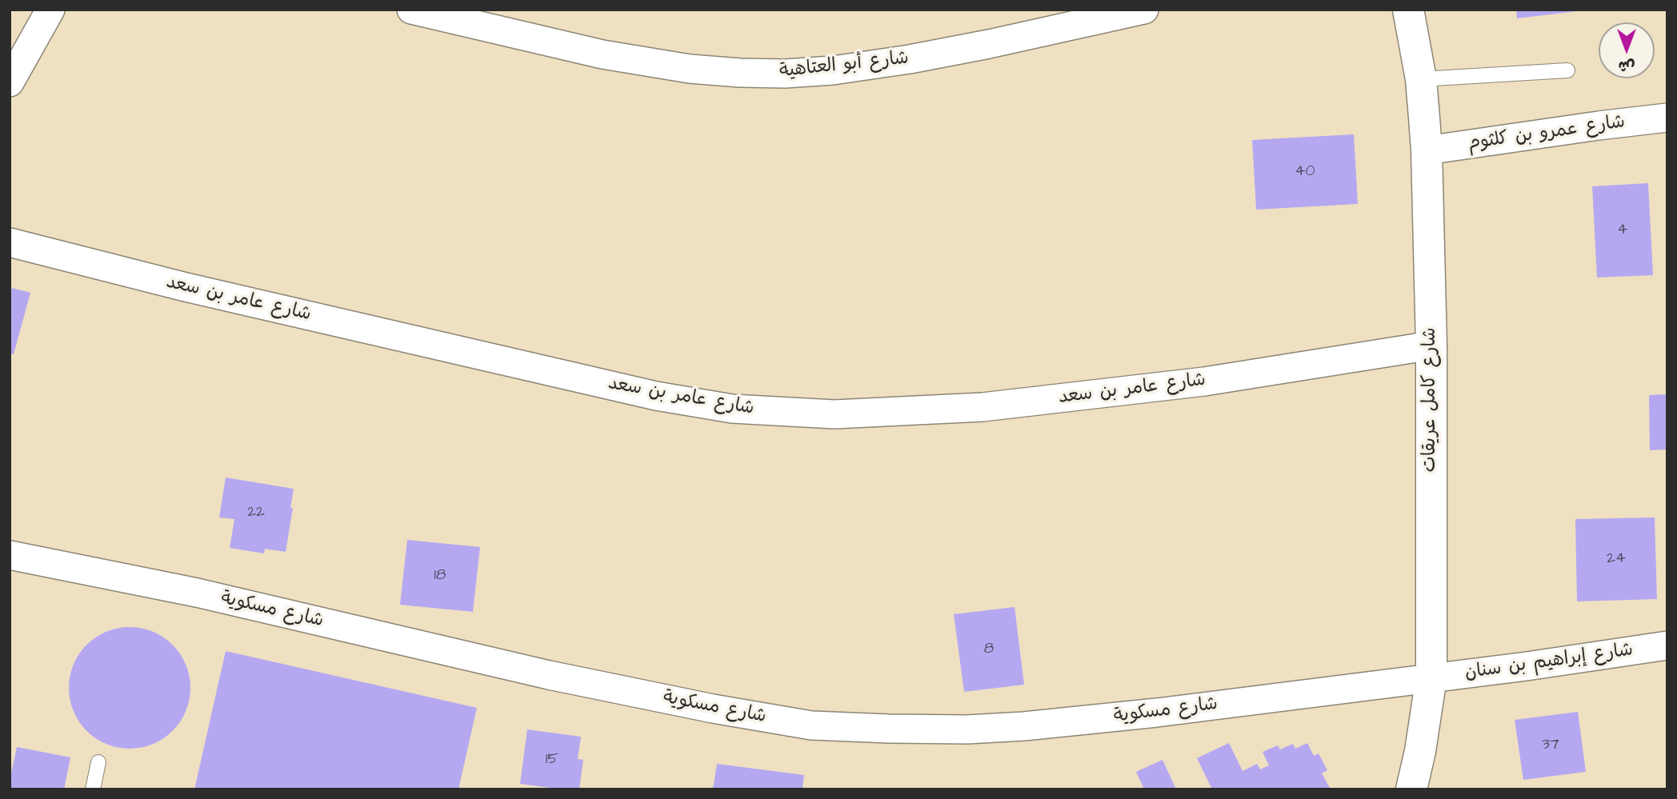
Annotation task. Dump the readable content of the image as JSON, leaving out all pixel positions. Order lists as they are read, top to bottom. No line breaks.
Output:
{"streets":{"street":["شارع أبو العتاهية","شارع عمرو بن كلثوم","شارع عامر بن سعد","شارع كامل عريقات","شارع مسكوية","شارع إبراهيم بن سنان"]},"crossings":[["شارع عمرو بن كلثوم","شارع كامل عريقات"],["شارع عامر بن سعد","شارع كامل عريقات"],["شارع كامل عريقات","شارع مسكوية"],["شارع كامل عريقات","شارع إبراهيم بن سنان"],["شارع مسكوية","شارع إبراهيم بن سنان"]],"house_numbers":["40","4","22","24","18","8","37","15"],"north":"bottom"}
